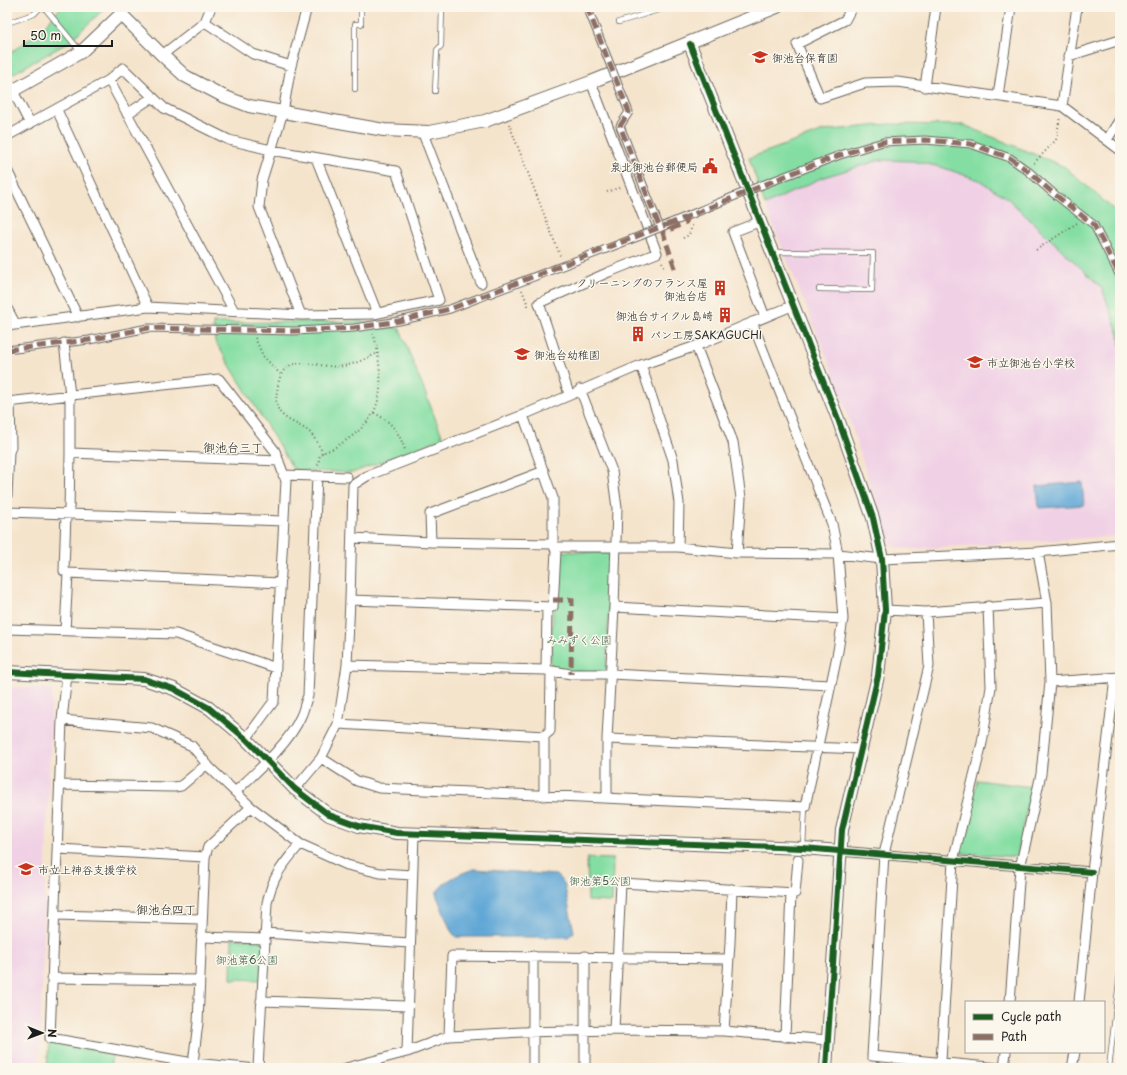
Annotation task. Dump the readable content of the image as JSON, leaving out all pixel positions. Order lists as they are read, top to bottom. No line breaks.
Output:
{"districts":["御池台三丁","御池台四丁"],"parks":["みみずく公園","御池第5公園","御池第6公園"],"places":{"school or university":["御池台保育園","御池台幼稚園","市立御池台小学校","市立上神谷支援学校"],"public building":["泉北御池台郵便局"],"building":["クリーニングのフランス屋 御池台店","御池台サイクル島崎","パン工房SAKAGUCHI"]},"legend":["Cycle path","Path"],"scale_bar":"50 m","north":"right"}
